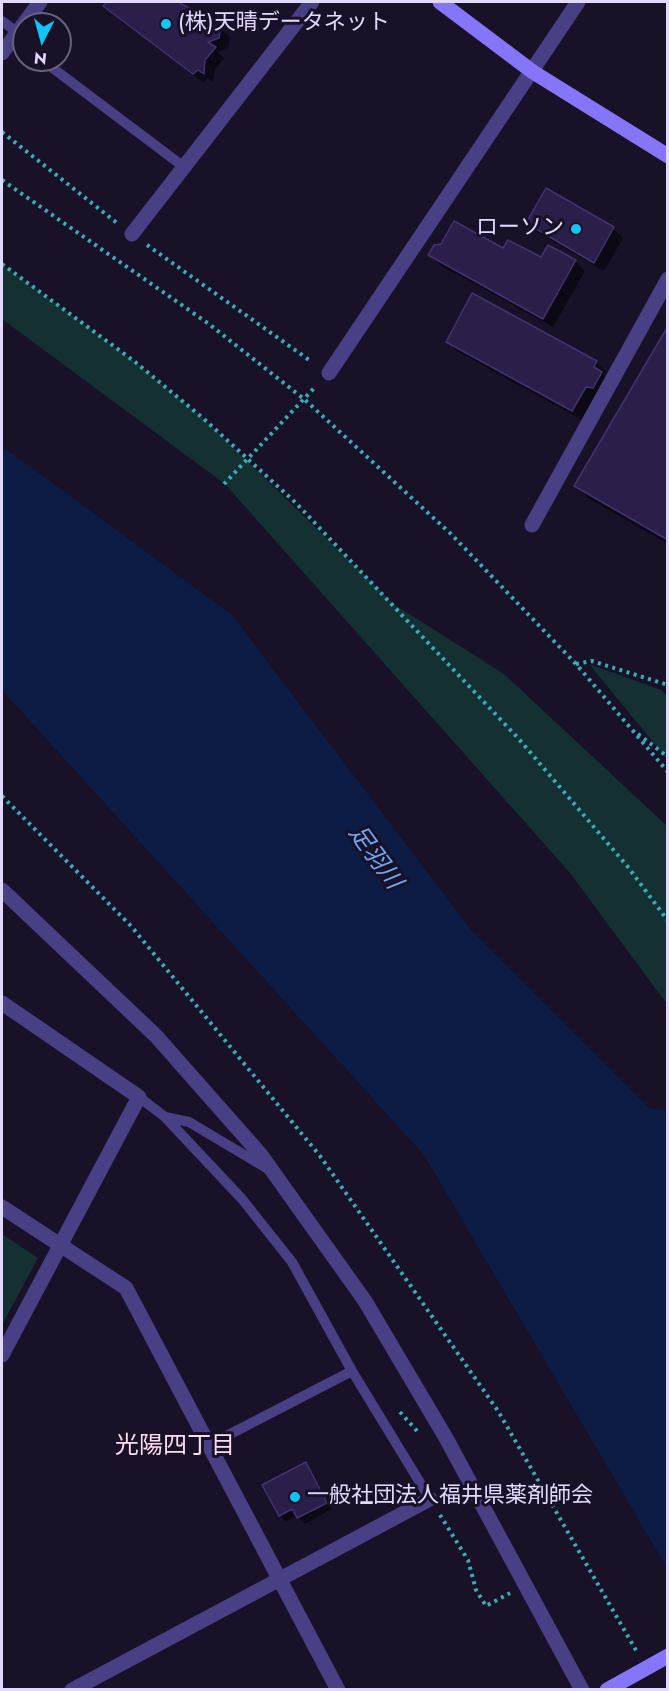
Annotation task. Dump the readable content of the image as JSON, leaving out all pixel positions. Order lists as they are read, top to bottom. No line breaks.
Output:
{"districts":["光陽四丁目"],"water":["足羽川"],"places":["(株)天晴データネット","ローソン","一般社団法人福井県薬剤師会"],"north":"bottom"}
